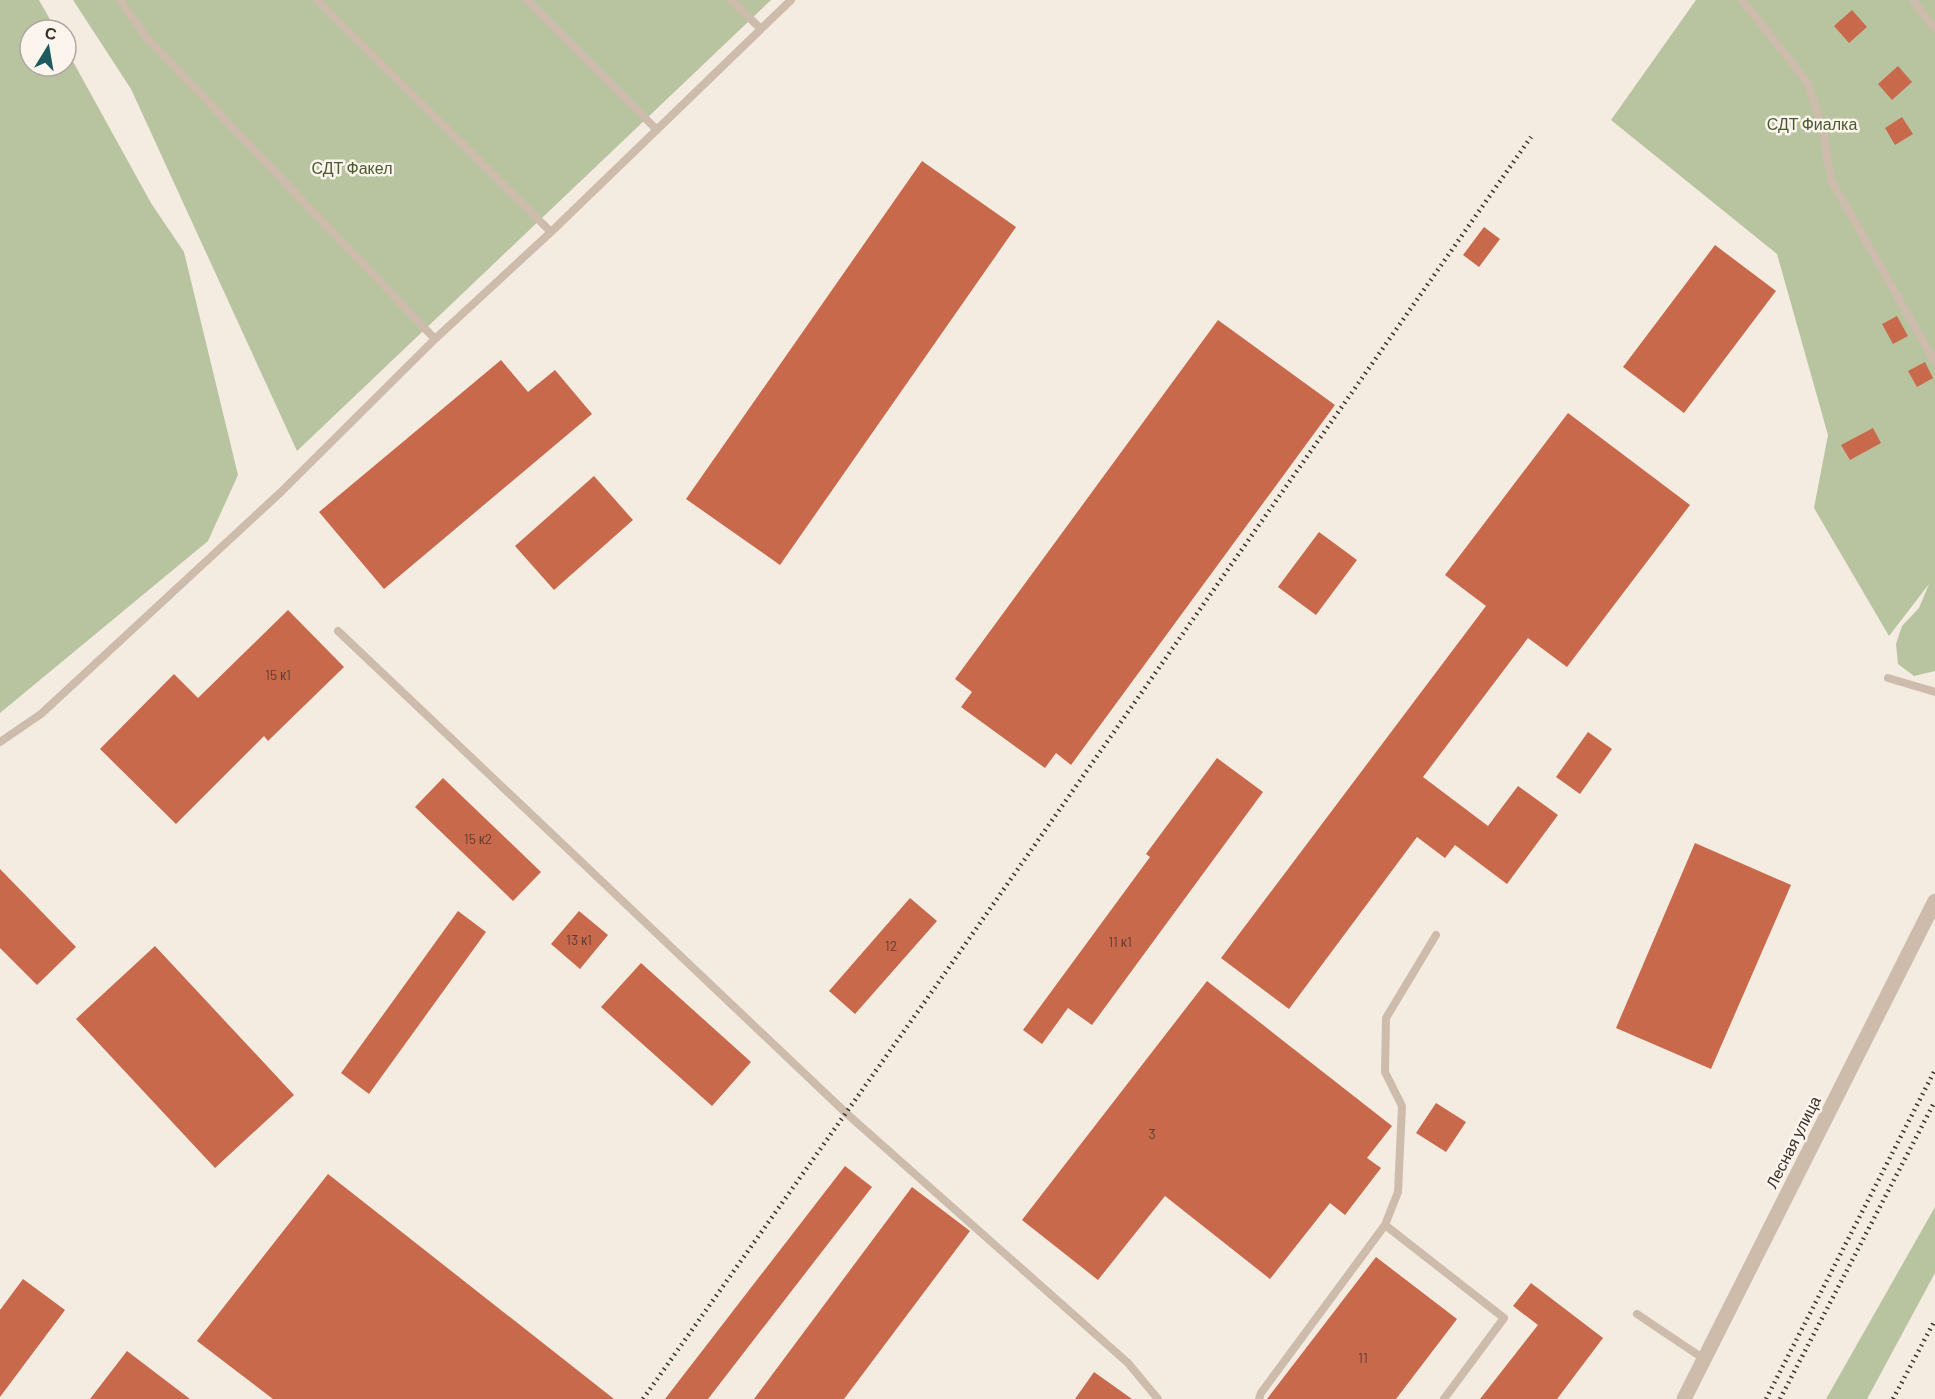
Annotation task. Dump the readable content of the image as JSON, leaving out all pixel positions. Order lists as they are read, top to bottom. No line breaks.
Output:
{"streets":{"street":["Лесная улица"]},"parks":["СДТ Фиалка","СДТ Факел"],"house_numbers":["15 к1","15 к2","13 к1","11 к1","12","3","11"],"north":"top"}
